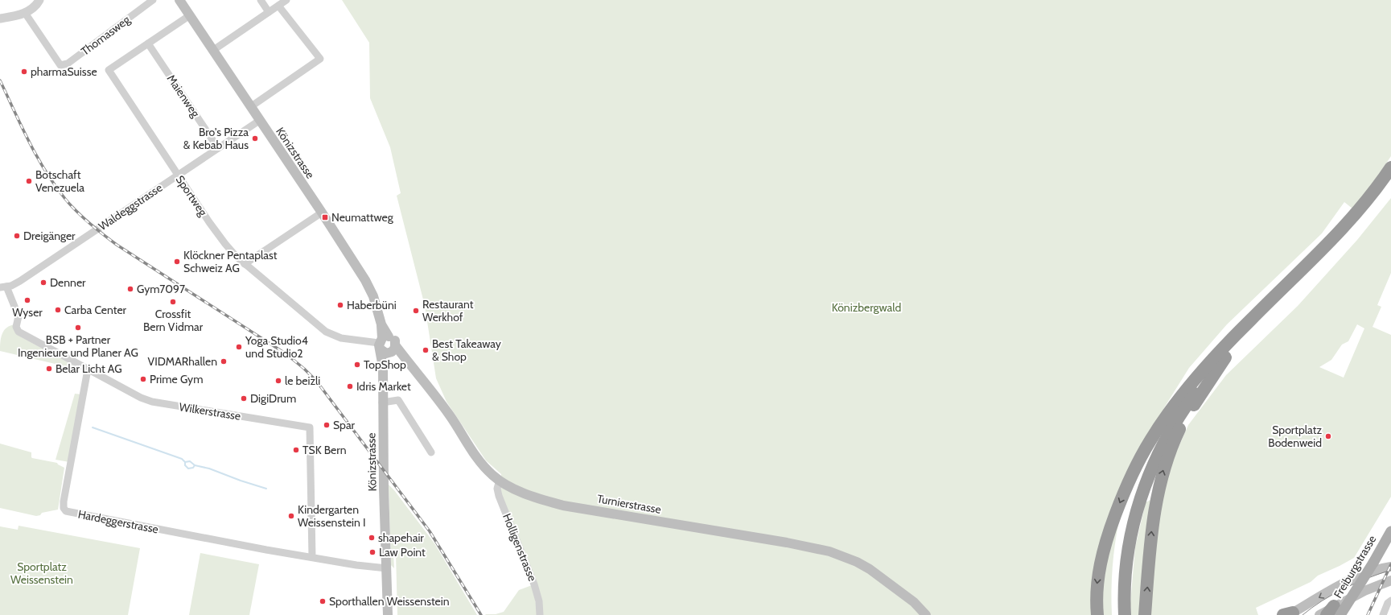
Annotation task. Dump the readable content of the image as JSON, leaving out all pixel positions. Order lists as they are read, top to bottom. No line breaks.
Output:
{"streets":{"main road":["Könizstrasse","Turnierstrasse","Freiburgstrasse"],"street":["Thomasweg","Maienweg","Sportweg","Waldeggstrasse","Wilkerstrasse","Hardeggerstrasse","Holligenstrasse"]},"crossings":[["Maienweg","Sportweg"],["Maienweg","Waldeggstrasse"],["Könizstrasse","Sportweg"],["Könizstrasse","Waldeggstrasse"],["Könizstrasse","Turnierstrasse"],["Könizstrasse","Hardeggerstrasse"],["Sportweg","Waldeggstrasse"],["Sportweg","Turnierstrasse"],["Waldeggstrasse","Wilkerstrasse"],["Wilkerstrasse","Hardeggerstrasse"],["Turnierstrasse","Holligenstrasse"]],"parks":["Könizbergwald","Sportplatz Weissenstein"],"places":{"other":["pharmaSuisse","Bro's Pizza & Kebab Haus","Botschaft Venezuela","Dreigänger","Klöckner Pentaplast Schweiz AG","Denner","Gym7097","Wyser","Crossfit Bern Vidmar","Haberbüni","Carba Center","Restaurant Werkhof","BSB + Partner Ingenieure und Planer AG","Yoga Studio4 und Studio2","Best Takeaway & Shop","VIDMARhallen","TopShop","Belar Licht AG","Prime Gym","le beizli","Idris Market","DigiDrum","Spar","Sportplatz Bodenweid","TSK Bern","Kindergarten Weissenstein I","shapehair","Law Point","Sporthallen Weissenstein"],"transit":["Neumattweg"]}}
